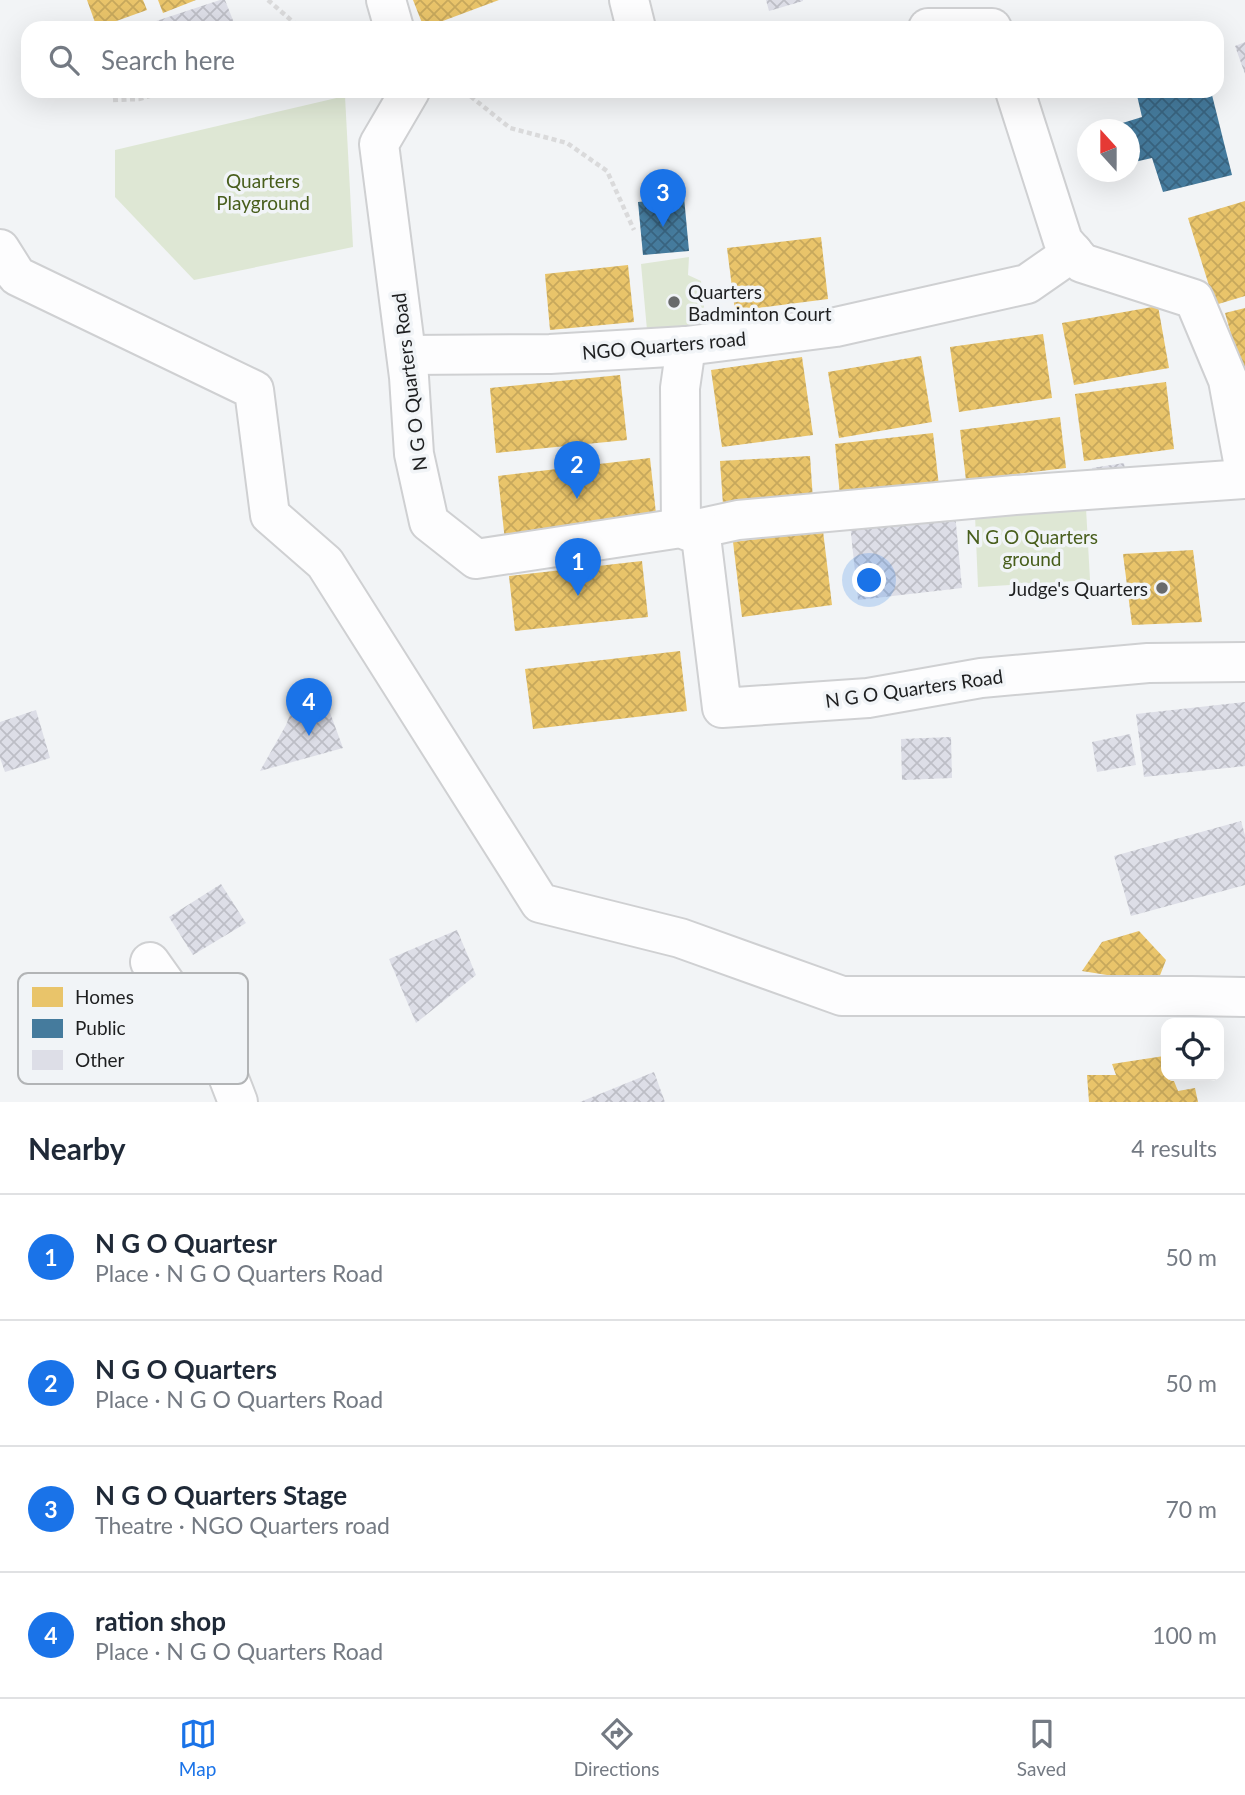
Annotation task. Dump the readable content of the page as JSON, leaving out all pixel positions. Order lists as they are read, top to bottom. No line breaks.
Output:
{"streets":{"street":["NGO Quarters road","N G O Quarters Road"]},"crossings":[["NGO Quarters road","N G O Quarters Road"]],"parks":["Quarters Playground","N G O Quarters ground"],"places":["Quarters Badminton Court","Judge's Quarters"],"legend":["Homes","Public","Other"],"north":"top","page":{"search":"Search here","pins":["3","2","1","4"],"heading":["Nearby","4 results"],"list":[{"mark":"1","name":"N G O Quartesr","note":"Place · N G O Quarters Road","value":"50 m"},{"mark":"2","name":"N G O Quarters","note":"Place · N G O Quarters Road","value":"50 m"},{"mark":"3","name":"N G O Quarters Stage","note":"Theatre · NGO Quarters road","value":"70 m"},{"mark":"4","name":"ration shop","note":"Place · N G O Quarters Road","value":"100 m"}],"nav":["Map","Directions","Saved"]}}
